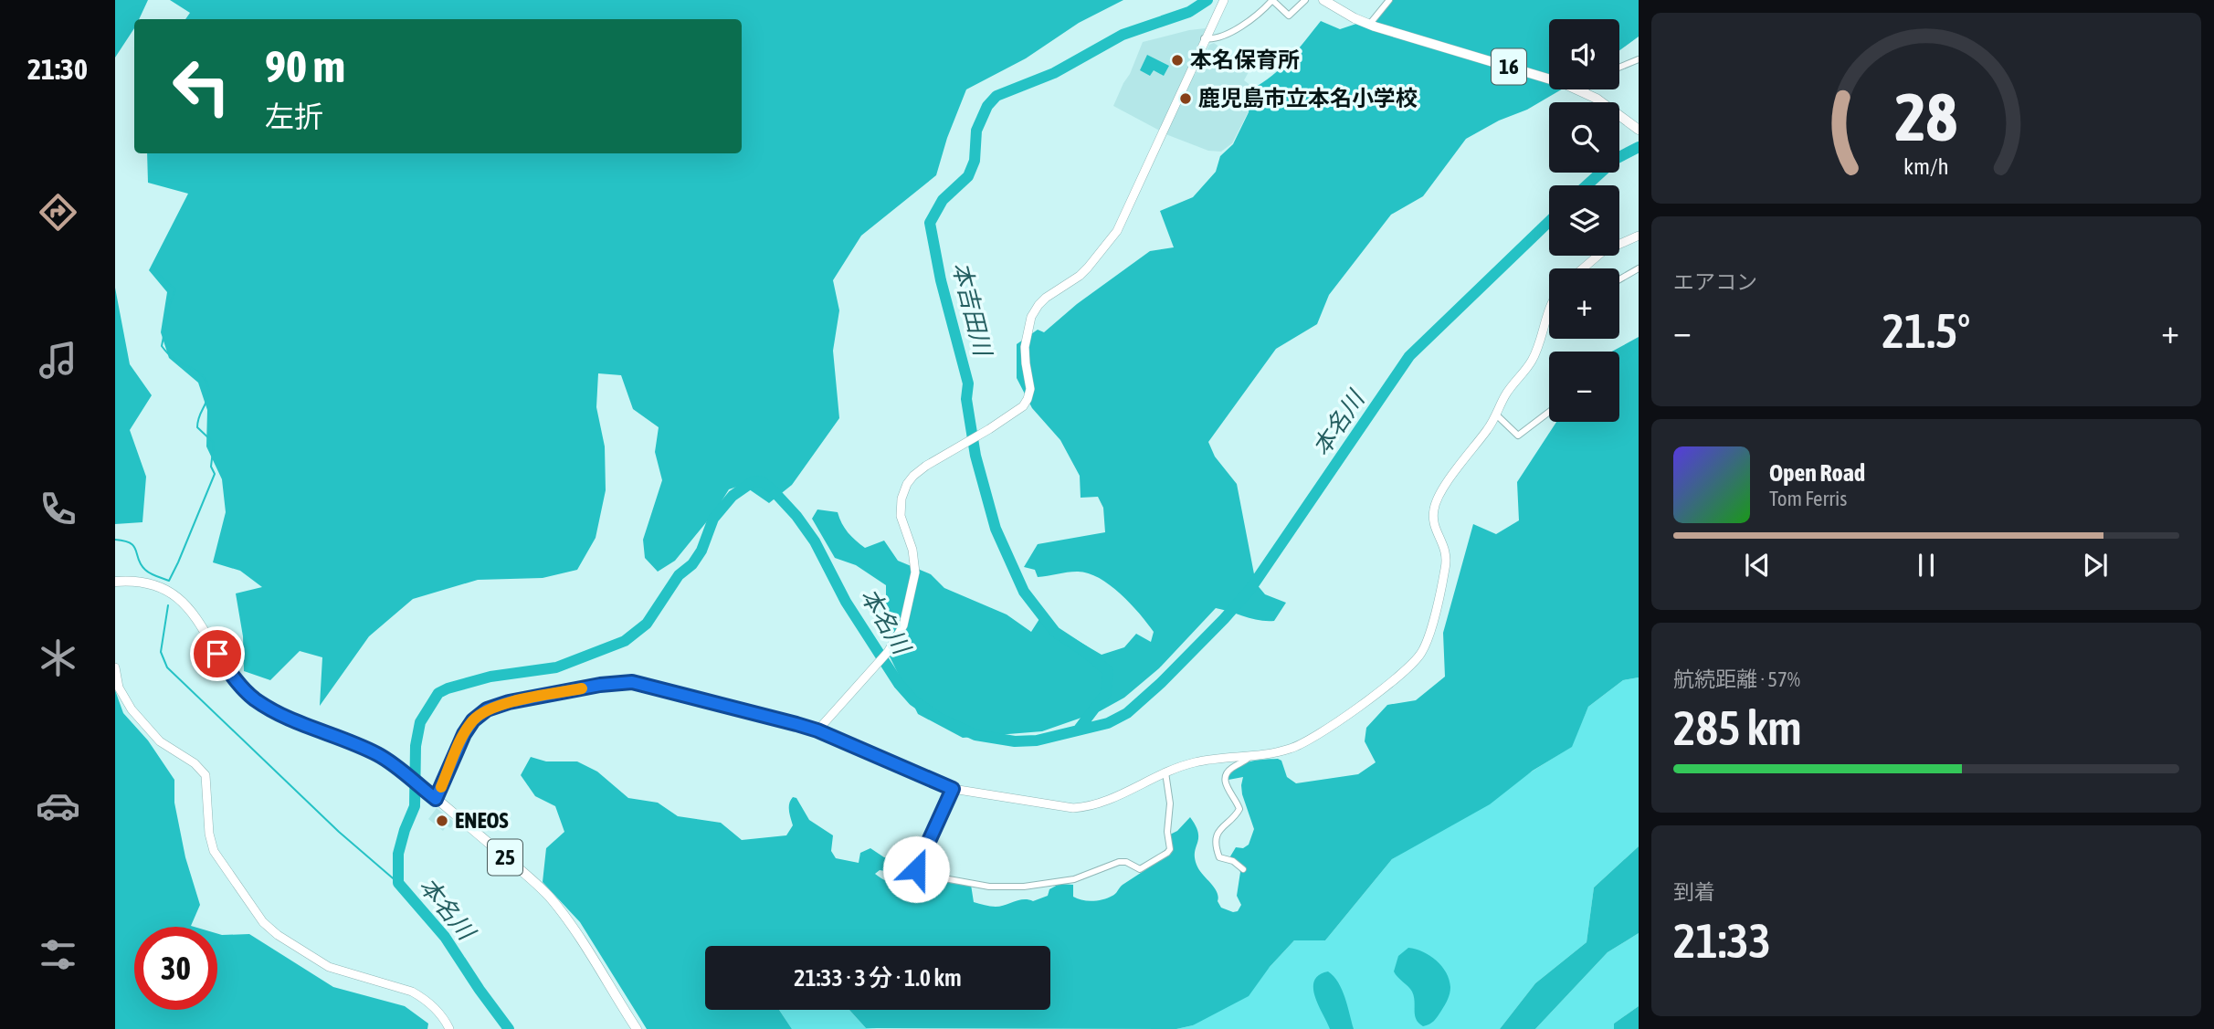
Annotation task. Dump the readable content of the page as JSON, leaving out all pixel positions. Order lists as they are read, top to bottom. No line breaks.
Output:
{"streets":{"main road":["16","25"]},"water":["本吉田川","本名川"],"places":["本名保育所","鹿児島市立本名小学校","ENEOS"],"page":{"tabs":"21:30","map_buttons":["+","−"],"turn":["90 m","左折"],"tile":["エアコン",["航続距離 · 57%","285 km"],["到着","21:33"]],"heat":["−","21.5°","+"],"song":["Open Road","Tom Ferris"],"limit":"30","trip":"21:33 · 3 分 · 1.0 km","gauge":["28","km/h"]}}
